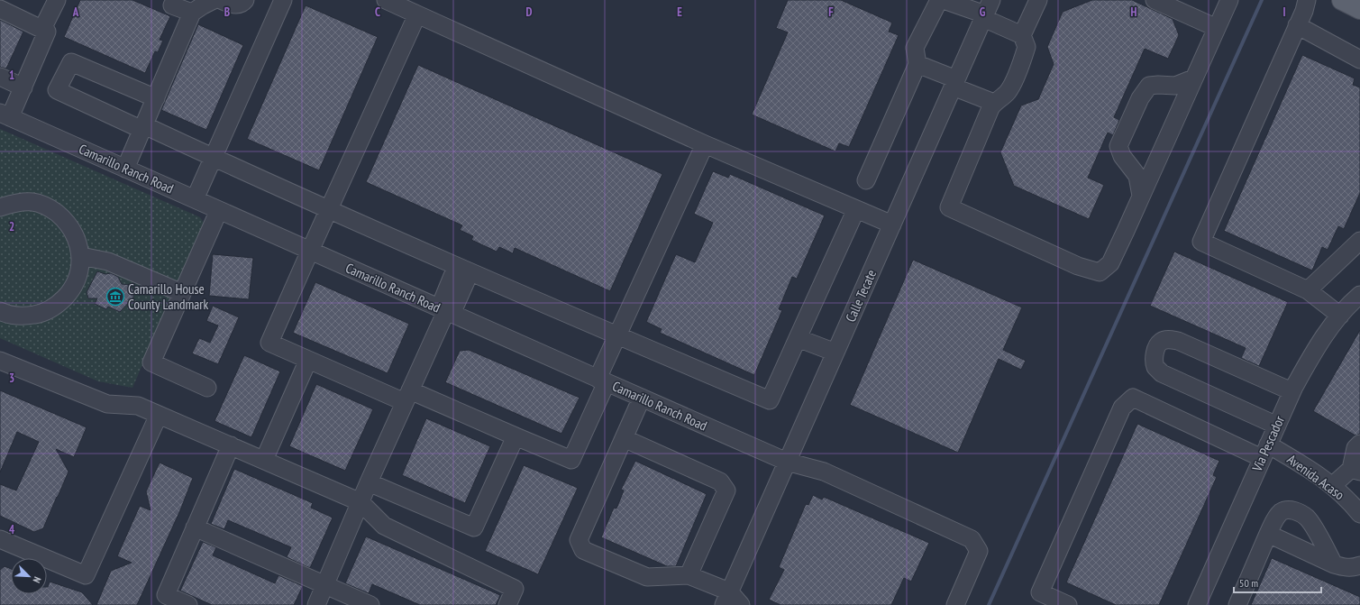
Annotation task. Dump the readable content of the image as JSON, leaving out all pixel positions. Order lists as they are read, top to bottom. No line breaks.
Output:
{"streets":{"street":["Camarillo Ranch Road","Calle Tecate","Via Pescador","Avenida Acaso"]},"crossings":[["Camarillo Ranch Road","Calle Tecate"],["Via Pescador","Avenida Acaso"]],"places":{"museum":["Camarillo House County Landmark"]},"scale_bar":"50 m","north":"bottom right","grid":{"columns":["A","B","C","D","E","F","G","H","I"],"rows":["1","2","3","4"]}}
